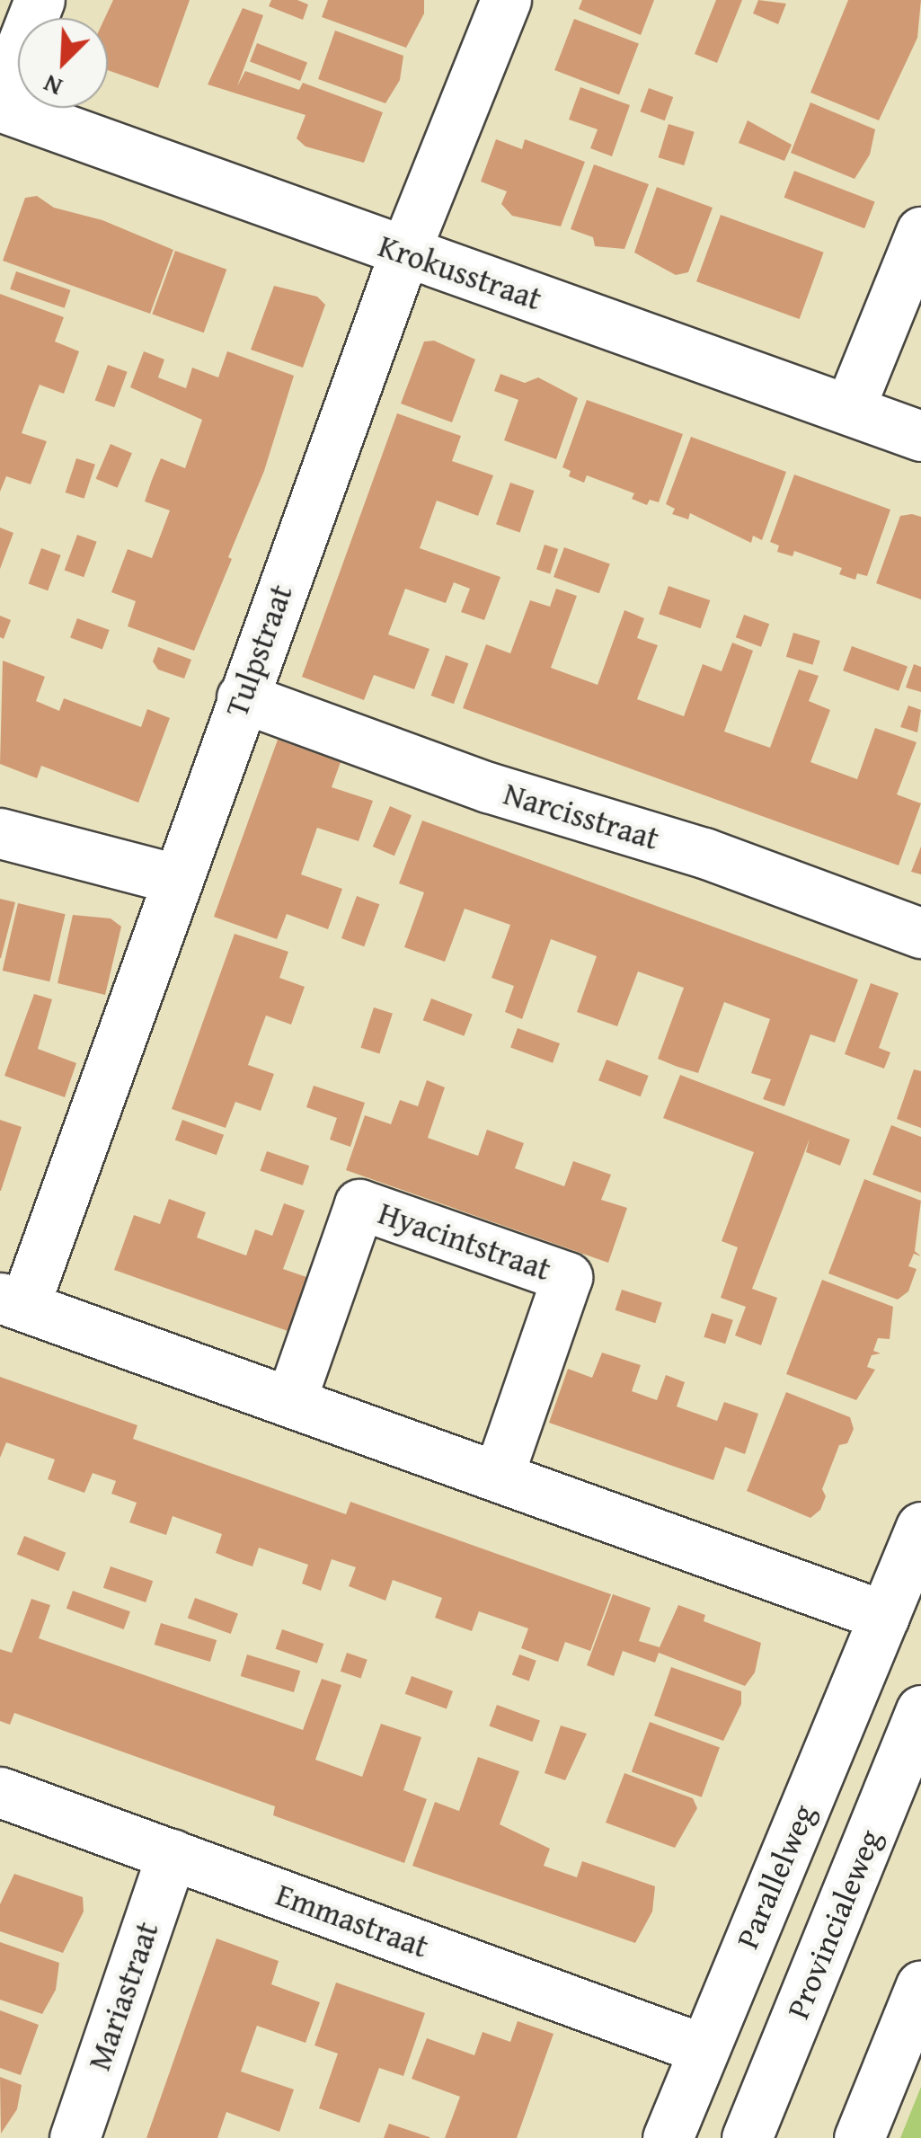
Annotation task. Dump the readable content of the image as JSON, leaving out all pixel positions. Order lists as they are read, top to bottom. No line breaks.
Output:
{"streets":{"street":["Krokusstraat","Tulpstraat","Narcisstraat","Hyacintstraat","Parallelweg","Emmastraat","Provincialeweg","Mariastraat"]},"crossings":[["Krokusstraat","Tulpstraat"],["Tulpstraat","Narcisstraat"],["Parallelweg","Emmastraat"],["Emmastraat","Mariastraat"]],"north":"bottom left"}
